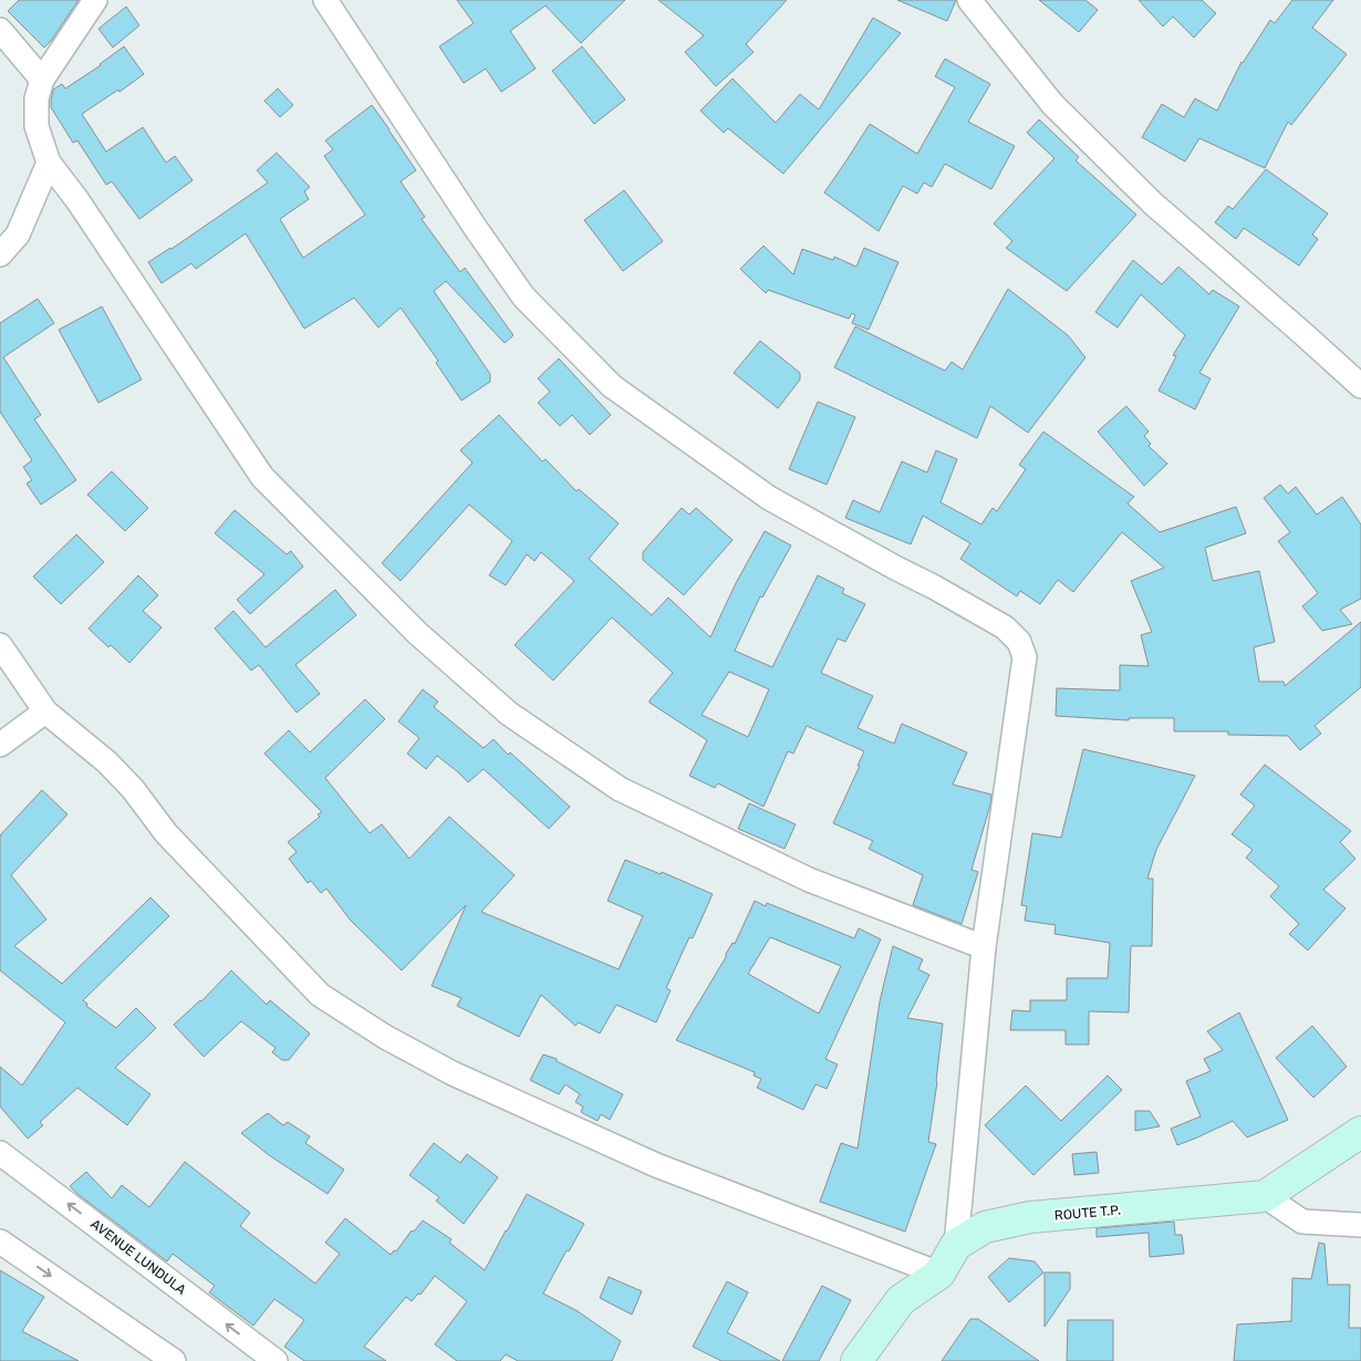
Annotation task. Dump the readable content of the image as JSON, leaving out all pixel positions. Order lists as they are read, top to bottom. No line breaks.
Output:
{"streets":{"street":["ROUTE T.P.","AVENUE LUNDULA"]}}
